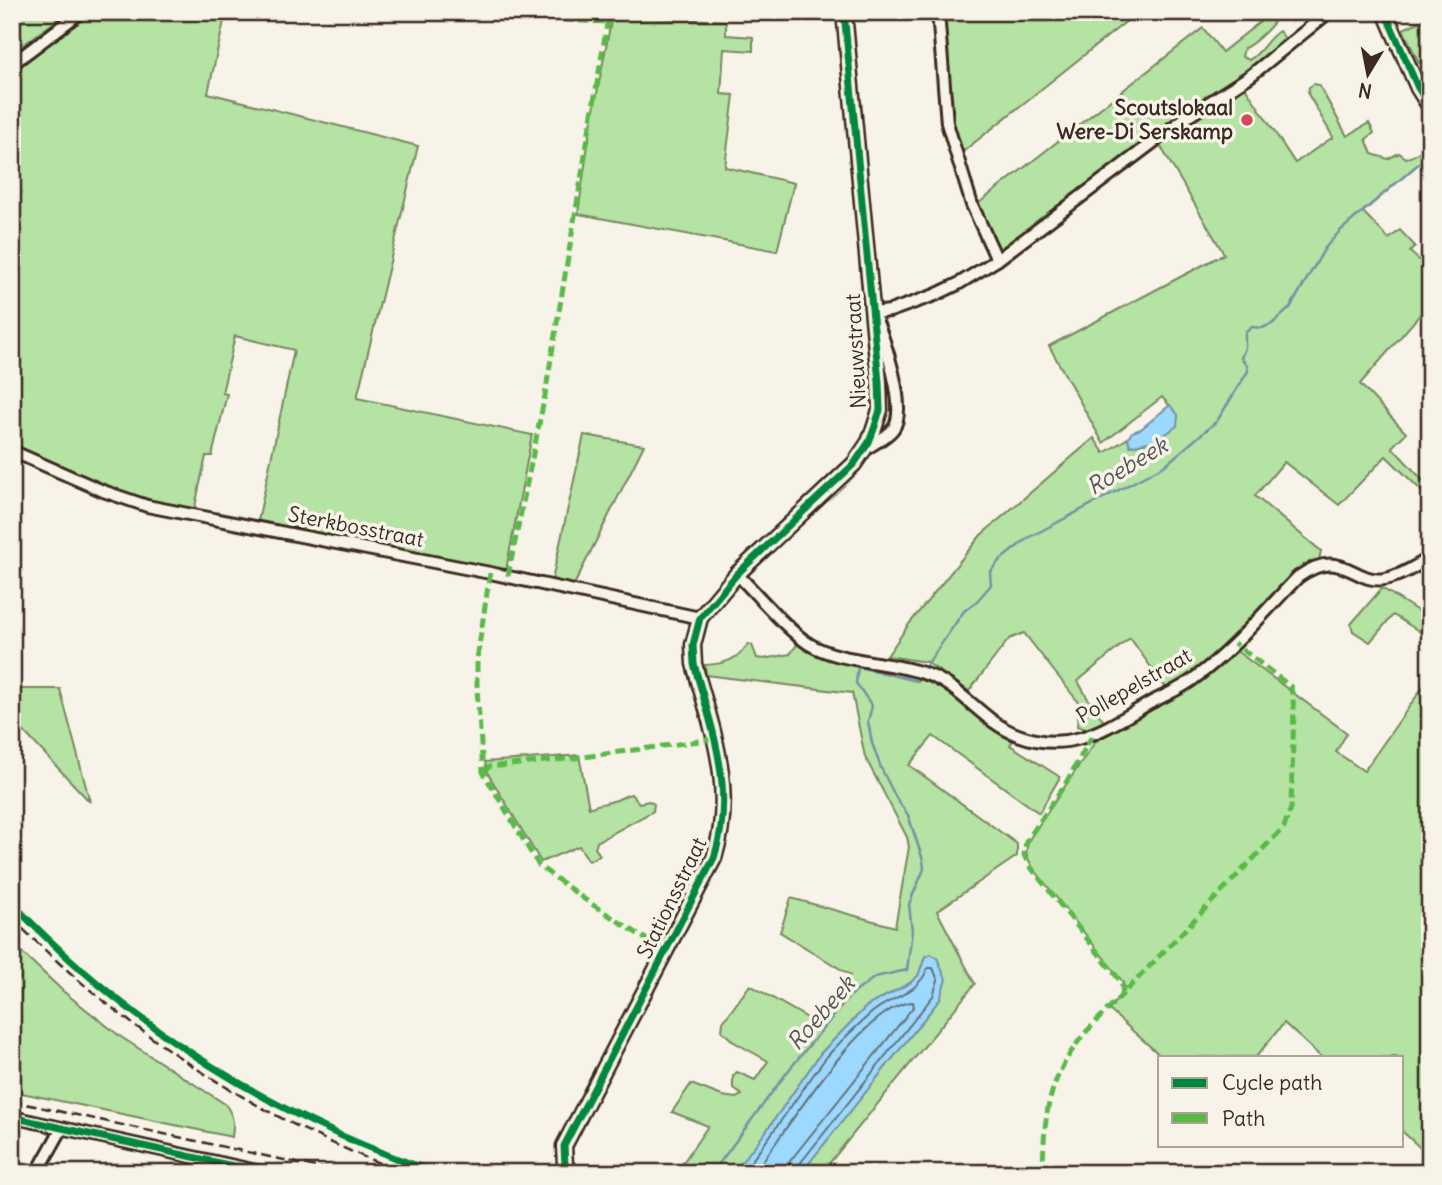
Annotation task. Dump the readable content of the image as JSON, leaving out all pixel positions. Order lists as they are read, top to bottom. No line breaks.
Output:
{"streets":{"street":["Nieuwstraat","Sterkbosstraat","Pollepelstraat","Stationsstraat"]},"crossings":[["Nieuwstraat","Sterkbosstraat"],["Nieuwstraat","Pollepelstraat"],["Nieuwstraat","Stationsstraat"],["Sterkbosstraat","Stationsstraat"]],"water":["Roebeek"],"places":["Scoutslokaal Were-Di Serskamp"],"legend":["Cycle path","Path"],"north":"bottom"}
